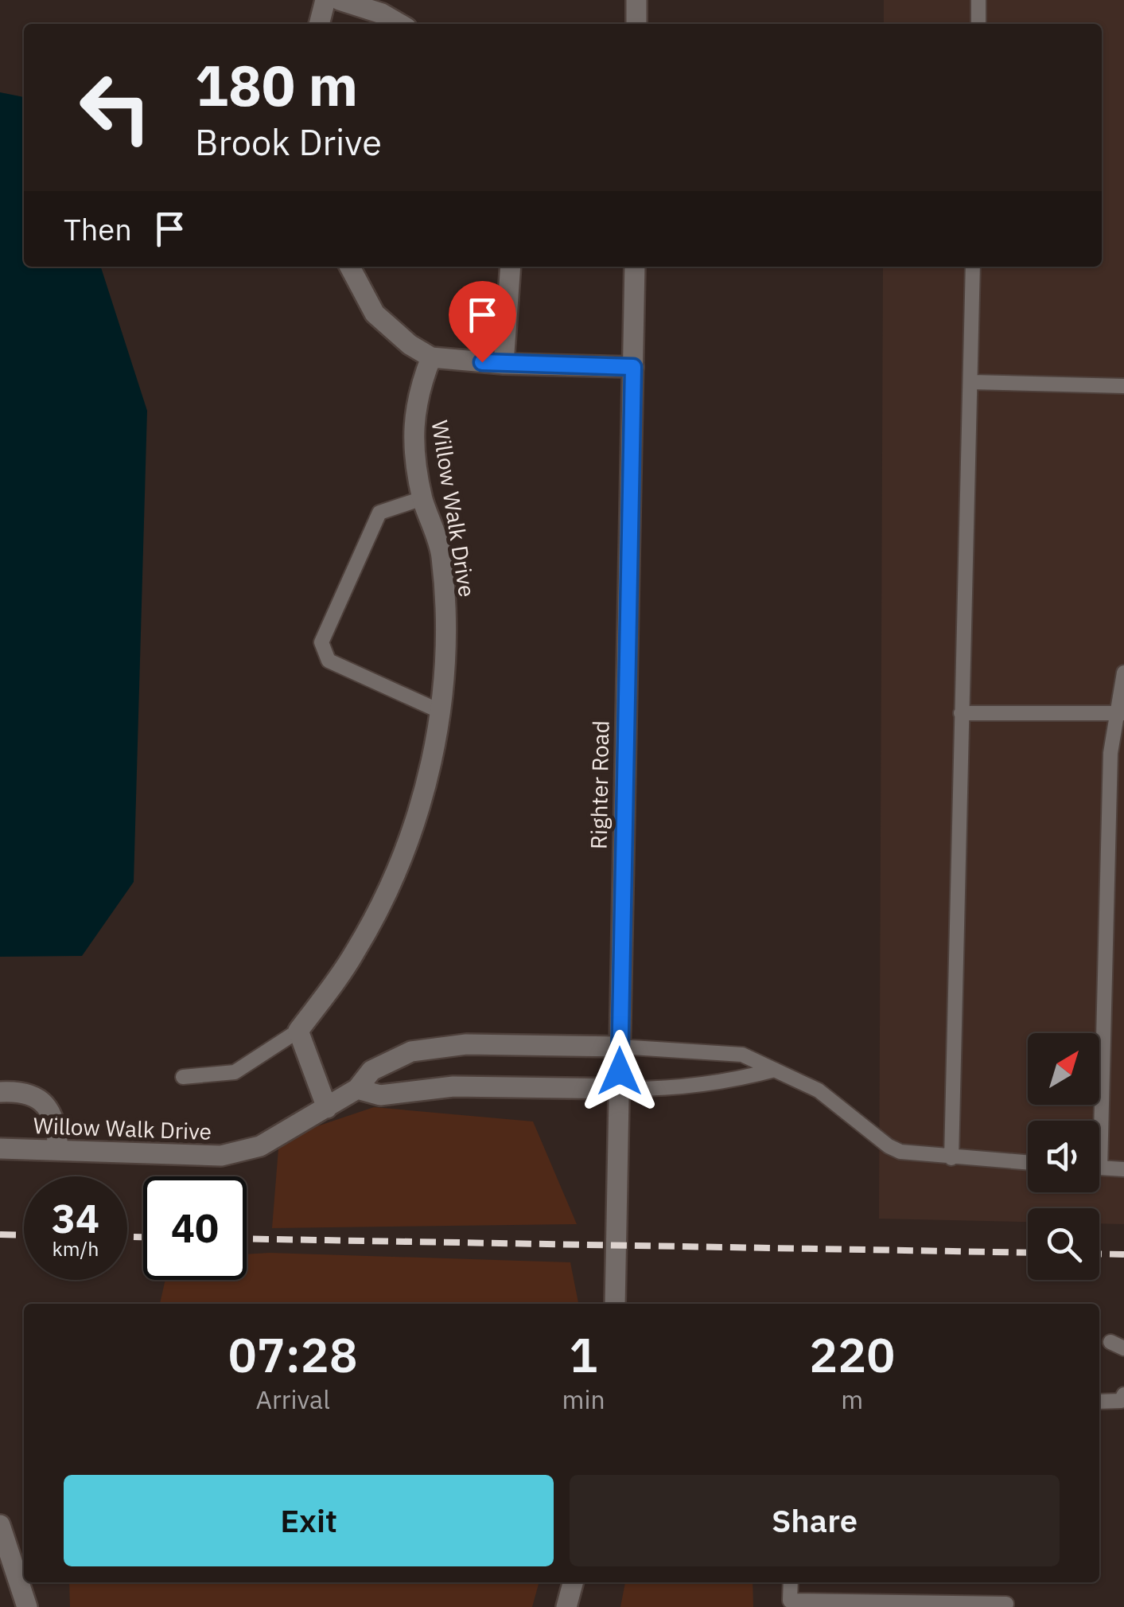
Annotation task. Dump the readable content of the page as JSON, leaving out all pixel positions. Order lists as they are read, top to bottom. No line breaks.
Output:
{"streets":{"street":["Willow Walk Drive","Righter Road"]},"crossings":[["Willow Walk Drive","Righter Road"]],"north":"top right","page":{"turn":["180 m","Brook Drive"],"then":"Then","speed":"34 km/h","limit":"40","eta":["07:28","Arrival","1","min","220","m"],"buttons":["Exit","Share"]}}
